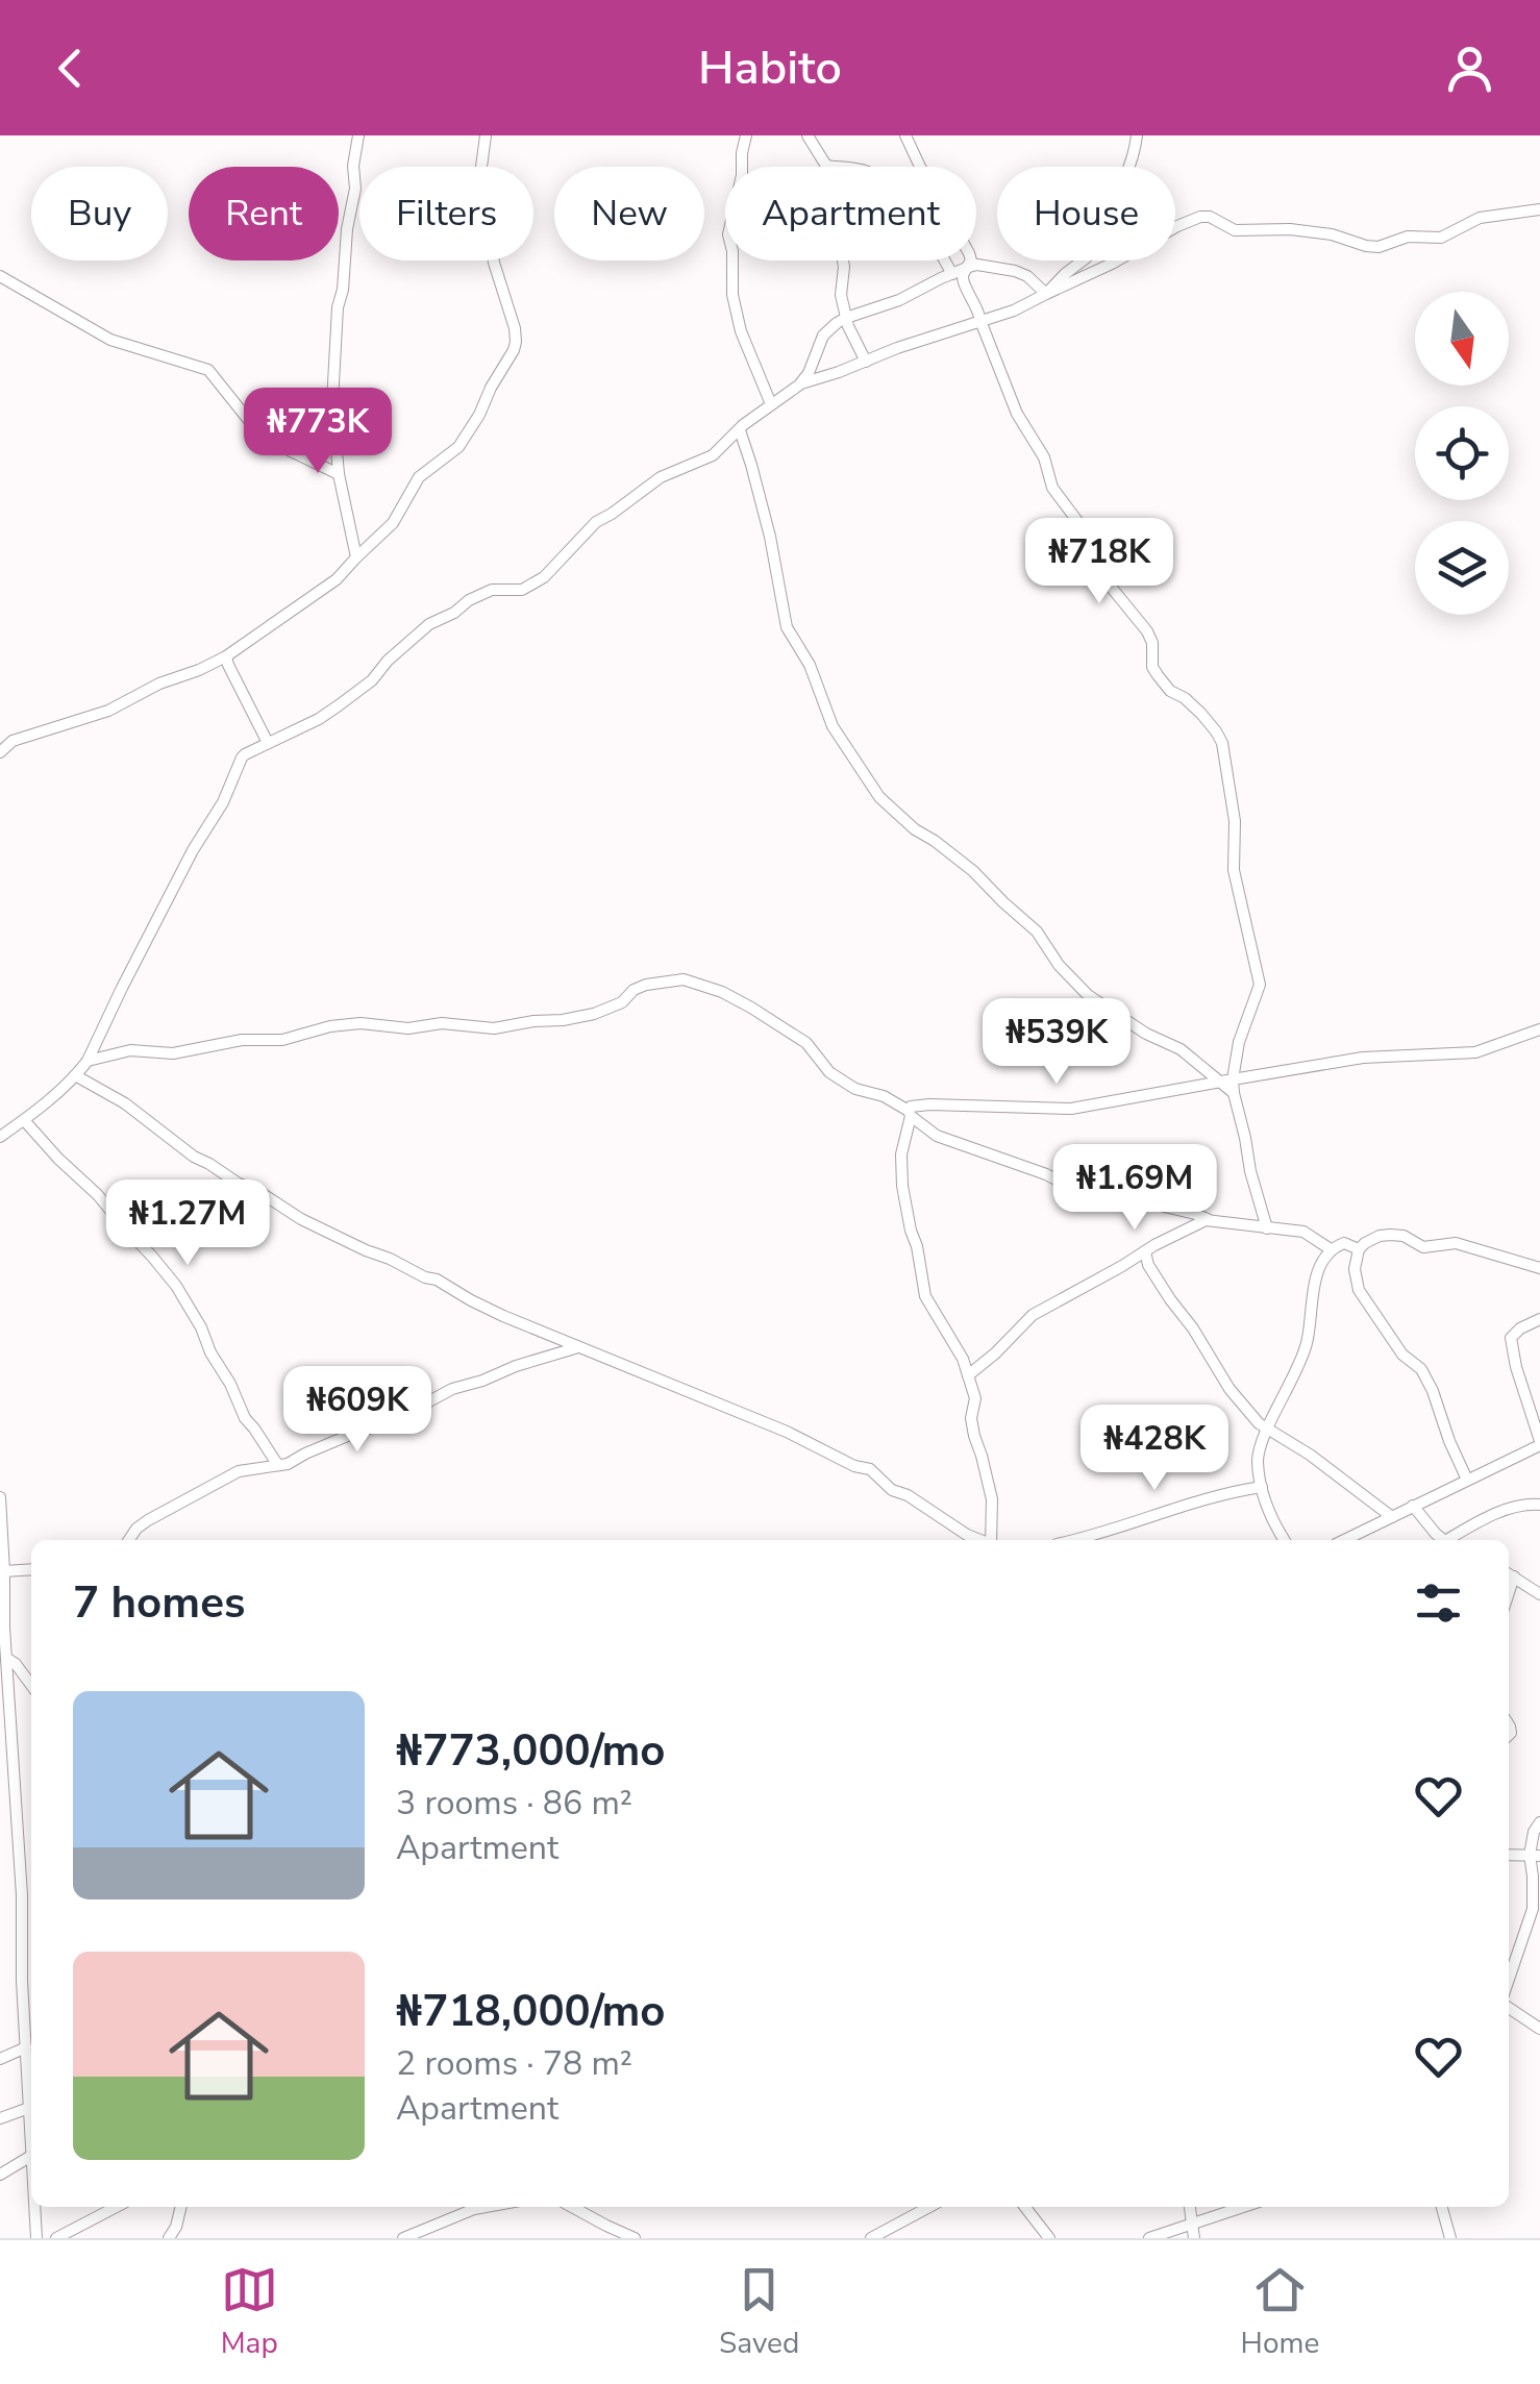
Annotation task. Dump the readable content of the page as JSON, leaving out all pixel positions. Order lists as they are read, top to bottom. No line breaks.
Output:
{"north":"bottom","page":{"header":"Habito","chip":["Buy","Rent","Filters","New","Apartment","House"],"price":["₦773K","₦718K","₦539K","₦1.69M","₦1.27M","₦609K","₦428K"],"heading":"7 homes","list":[{"name":"₦773,000/mo","note":"3 rooms · 86 m² · Apartment"},{"name":"₦718,000/mo","note":"2 rooms · 78 m² · Apartment"}],"tabs":["Map","Saved","Home"]}}
